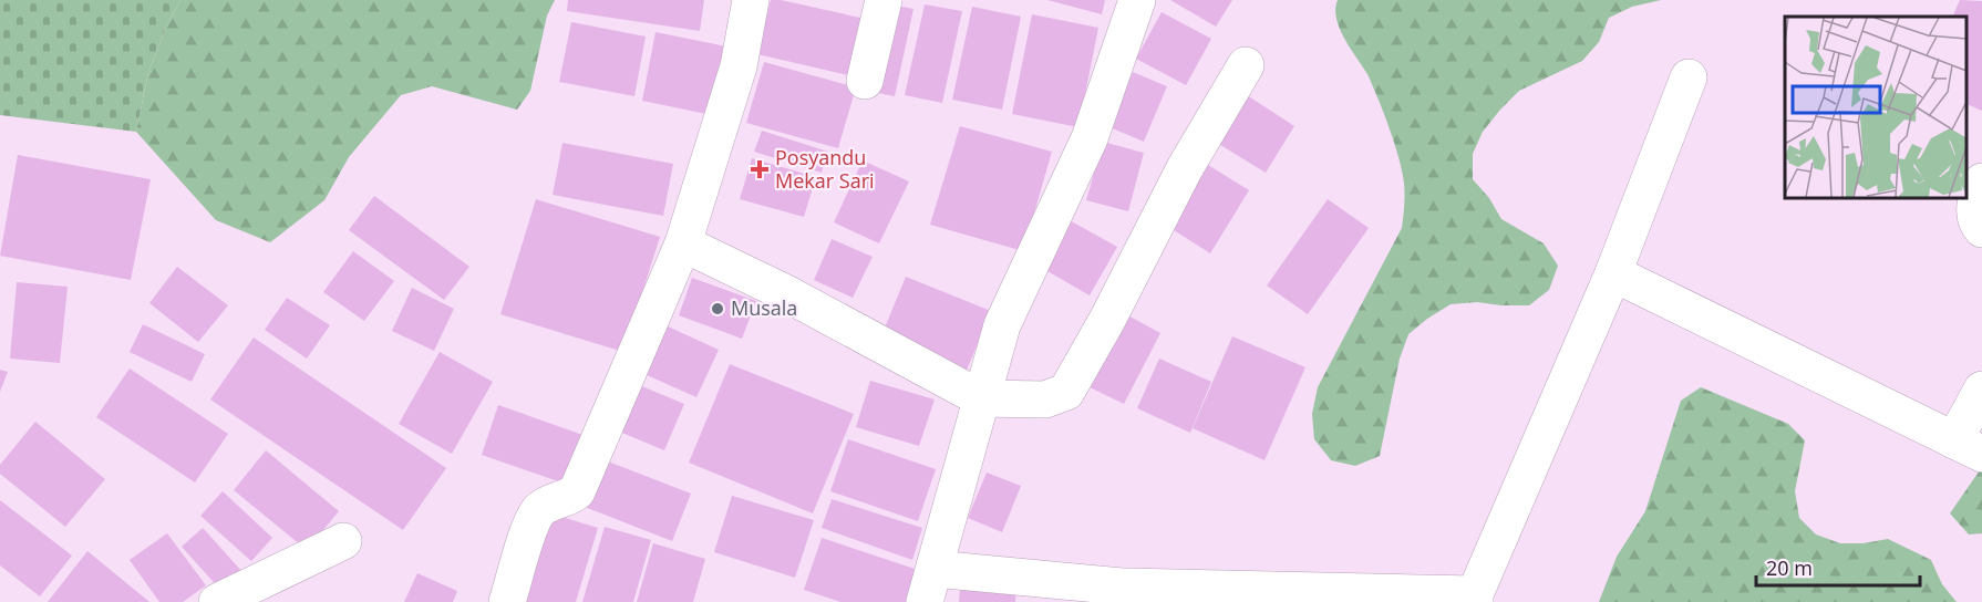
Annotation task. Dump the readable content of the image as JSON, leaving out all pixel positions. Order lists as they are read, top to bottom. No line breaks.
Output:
{"places":{"health":["Posyandu Mekar Sari"],"other":["Musala"]},"scale_bar":"20 m"}
